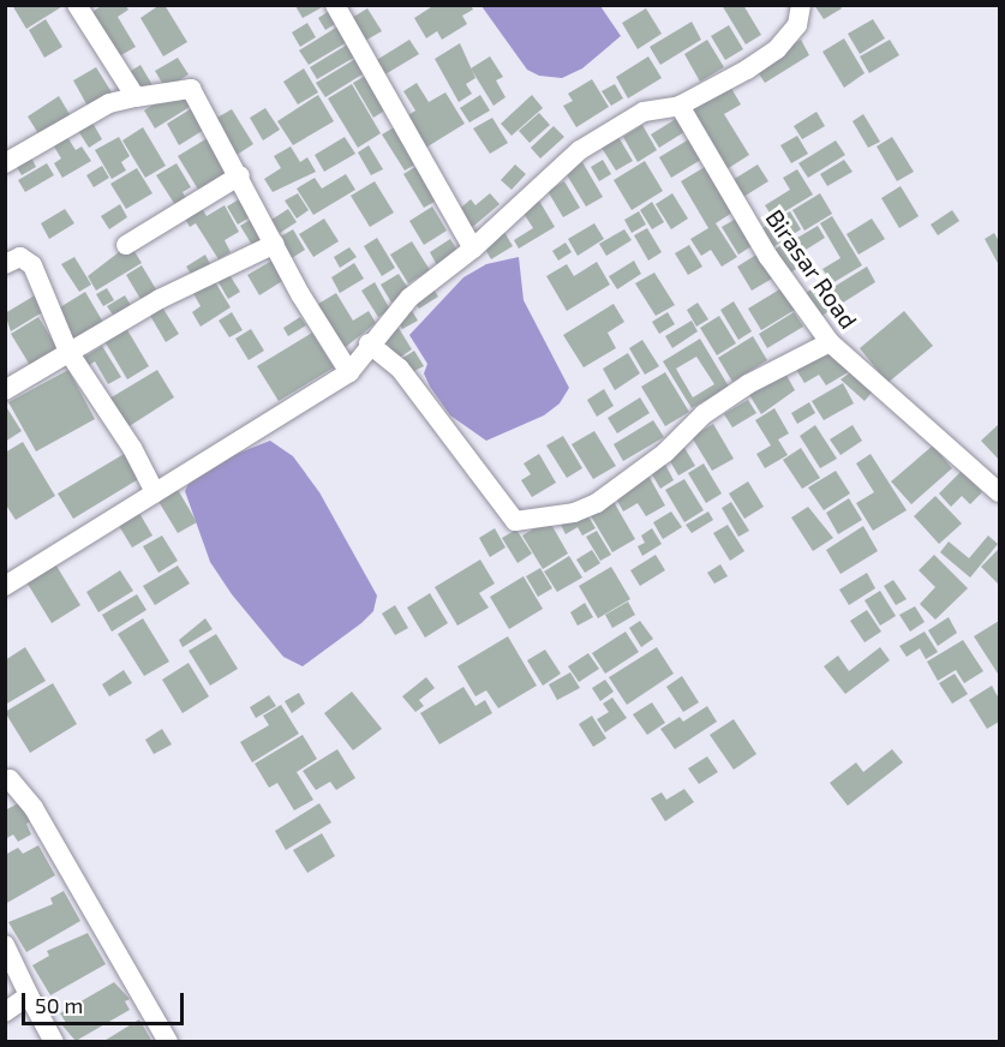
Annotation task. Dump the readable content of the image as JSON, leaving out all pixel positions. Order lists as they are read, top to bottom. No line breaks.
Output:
{"streets":{"street":["Birasar Road"]},"scale_bar":"50 m"}
